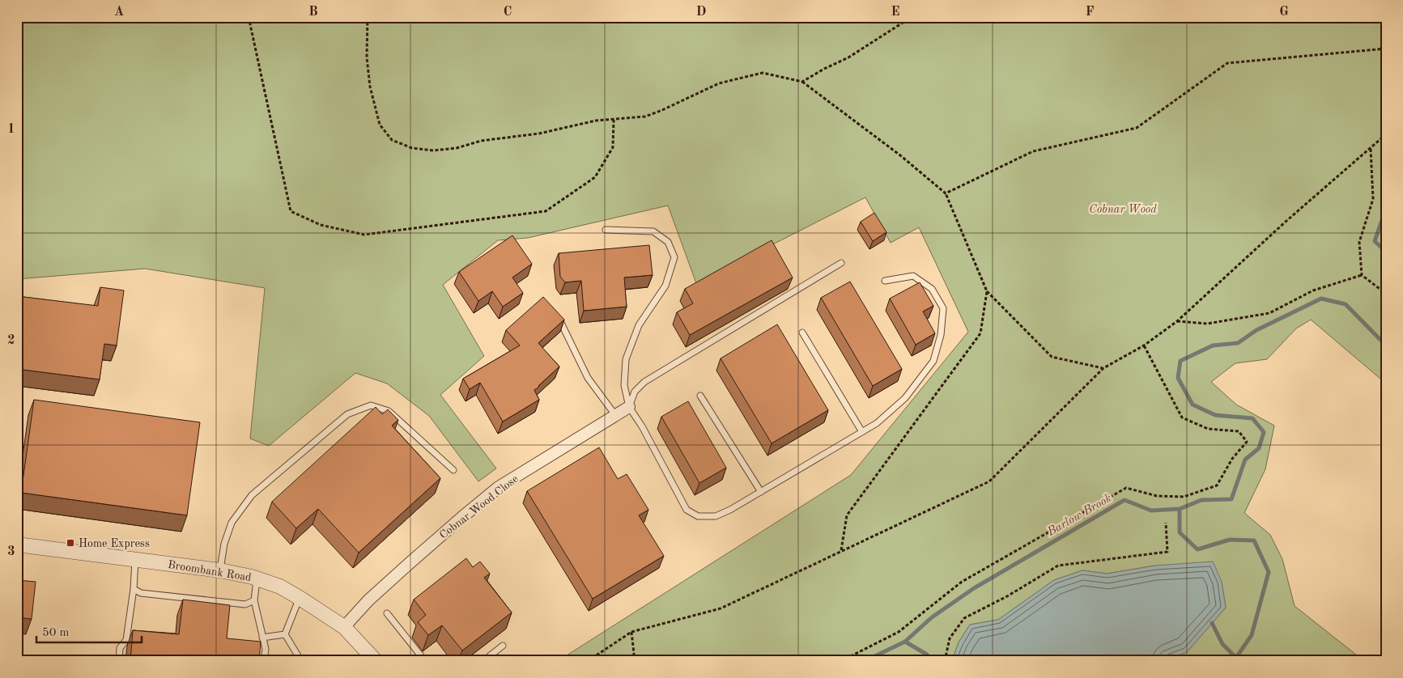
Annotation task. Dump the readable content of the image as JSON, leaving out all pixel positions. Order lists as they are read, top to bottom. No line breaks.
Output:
{"streets":{"street":["Cobnar Wood Close","Broombank Road"]},"crossings":[["Cobnar Wood Close","Broombank Road"]],"water":["Barlow Brook"],"parks":["Cobnar Wood"],"places":{"transit":["Home Express"]},"scale_bar":"50 m","grid":{"columns":["A","B","C","D","E","F","G"],"rows":["1","2","3"]}}
